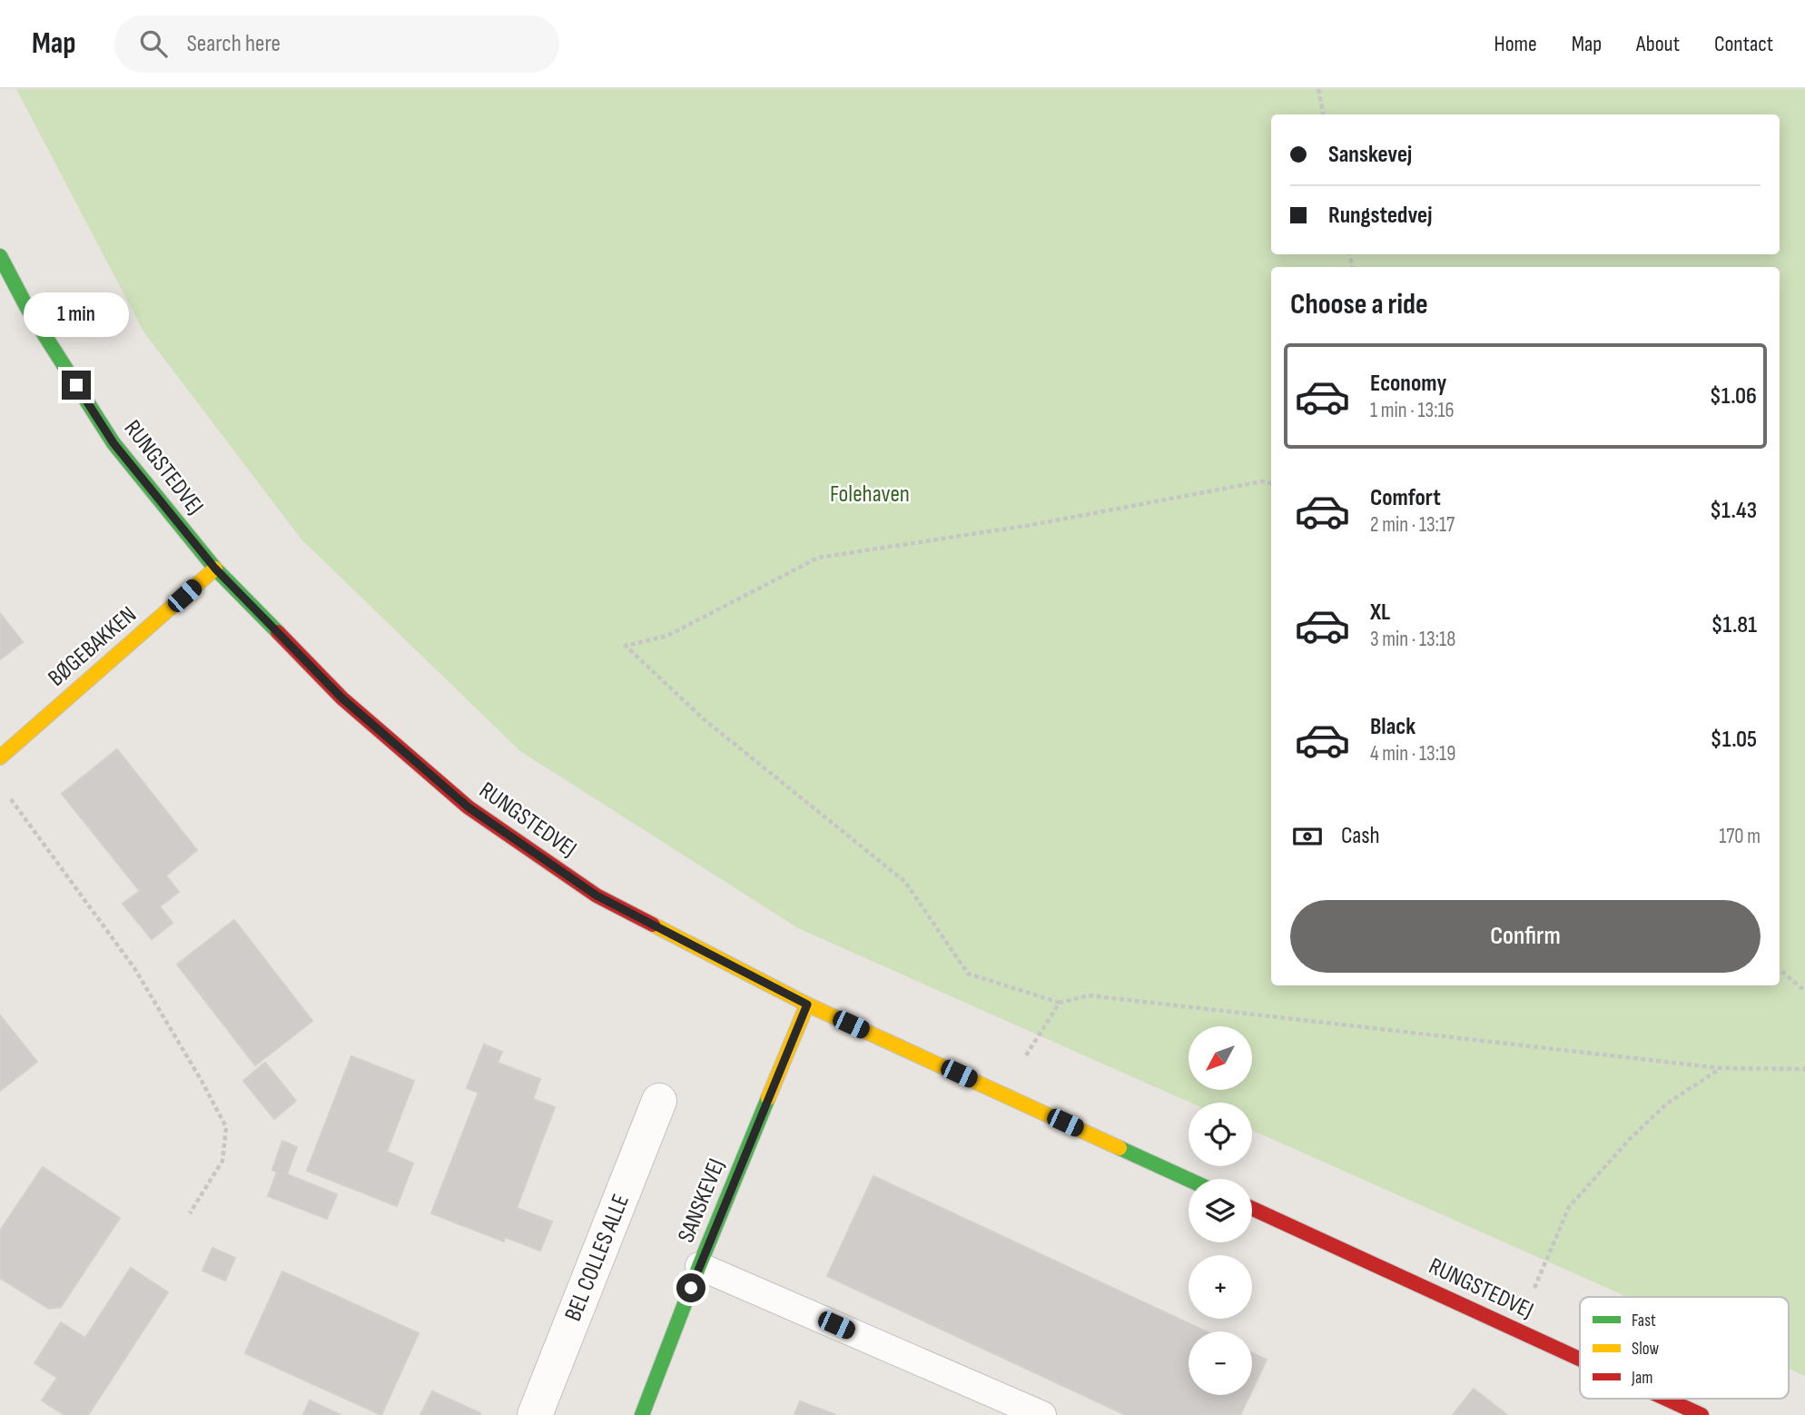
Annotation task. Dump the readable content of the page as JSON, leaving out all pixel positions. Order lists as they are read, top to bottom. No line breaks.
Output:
{"streets":{"main road":["RUNGSTEDVEJ","BØGEBAKKEN","SANSKEVEJ"],"street":["BEL COLLES ALLE"]},"crossings":[["RUNGSTEDVEJ","BØGEBAKKEN"],["RUNGSTEDVEJ","SANSKEVEJ"]],"parks":["Folehaven"],"legend":["Fast","Slow","Jam"],"north":"bottom left","page":{"header":"Map","search":"Search here","nav":["Home","Map","About","Contact"],"banner":["Sanskevej","Rungstedvej"],"heading":"Choose a ride","bubble":"1 min","list":[{"name":"Economy","note":"1 min · 13:16","value":"$1.06"},{"name":"Comfort","note":"2 min · 13:17","value":"$1.43"},{"name":"XL","note":"3 min · 13:18","value":"$1.81"},{"name":"Black","note":"4 min · 13:19","value":"$1.05"}],"pay":["Cash","170 m"],"buttons":"Confirm","map_buttons":["+","−"]}}
